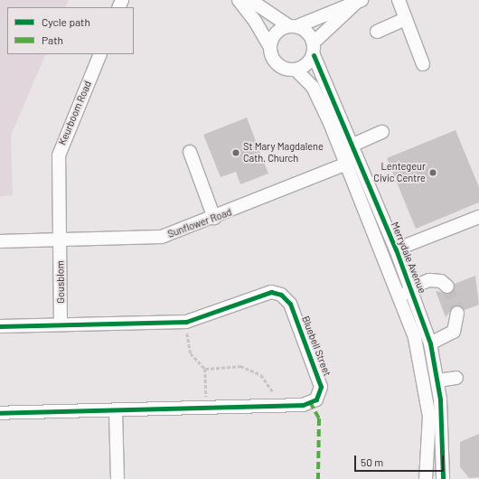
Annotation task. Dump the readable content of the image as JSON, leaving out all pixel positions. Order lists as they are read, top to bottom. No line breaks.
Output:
{"streets":{"street":["Keurboom Road","Sunflower Road","Merrydale Avenue","Gousblom","Bluebell Street"]},"crossings":[["Keurboom Road","Sunflower Road"],["Keurboom Road","Gousblom"],["Sunflower Road","Gousblom"],["Gousblom","Bluebell Street"]],"places":["St Mary Magdalene Cath. Church","Lentegeur Civic Centre"],"legend":["Cycle path","Path"],"scale_bar":"50 m"}
